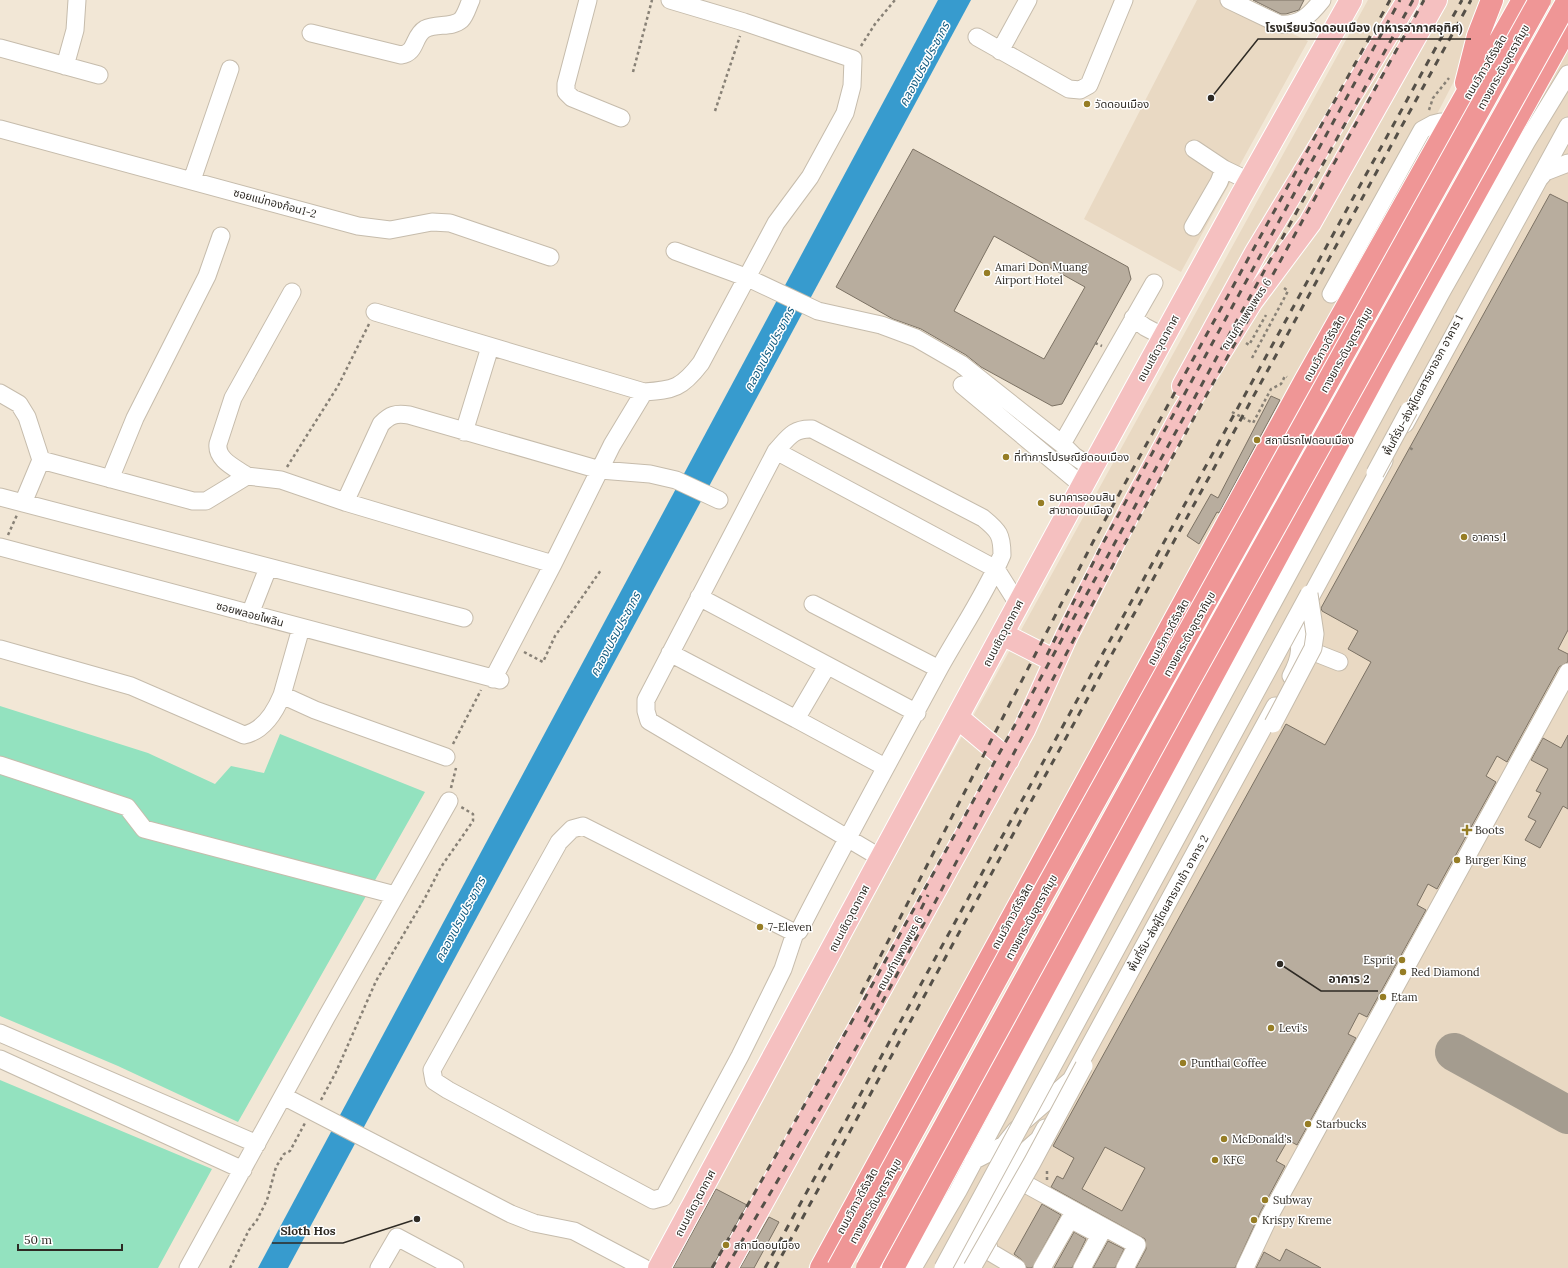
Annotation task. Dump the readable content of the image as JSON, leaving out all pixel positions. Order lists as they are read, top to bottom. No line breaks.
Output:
{"streets":{"highway":["ถนนวิภาวดีรังสิต","ทางยกระดับอุตราภิมุข"],"main road":["ถนนกำแพงเพชร 6","ถนนเชิดวุฒากาศ"],"street":["ซอยแม่ทองก้อน1-2","พื้นที่รับ-ส่งผู้โดยสารขาออก อาคาร 1","ซอยพลอยไพลิน","พื้นที่รับ-ส่งผู้โดยสารขาเข้า อาคาร 2"]},"water":["คลองเปรมประชากร"],"places":{"other":["โรงเรียนวัดดอนเมือง (ทหารอากาศอุทิศ)","วัดดอนเมือง","Amari Don Muang Airport Hotel","สถานีรถไฟดอนเมือง","ที่ทำการไปรษณีย์ดอนเมือง","ธนาคารออมสิน สาขาดอนเมือง","อาคาร 1","Burger King","7-Eleven","Esprit","อาคาร 2","Red Diamond","Etam","Levi's","Punthai Coffee","Starbucks","McDonald's","KFC","Subway","Sloth Hos","Krispy Kreme","สถานีดอนเมือง"],"health":["Boots"]},"scale_bar":"50 m"}
